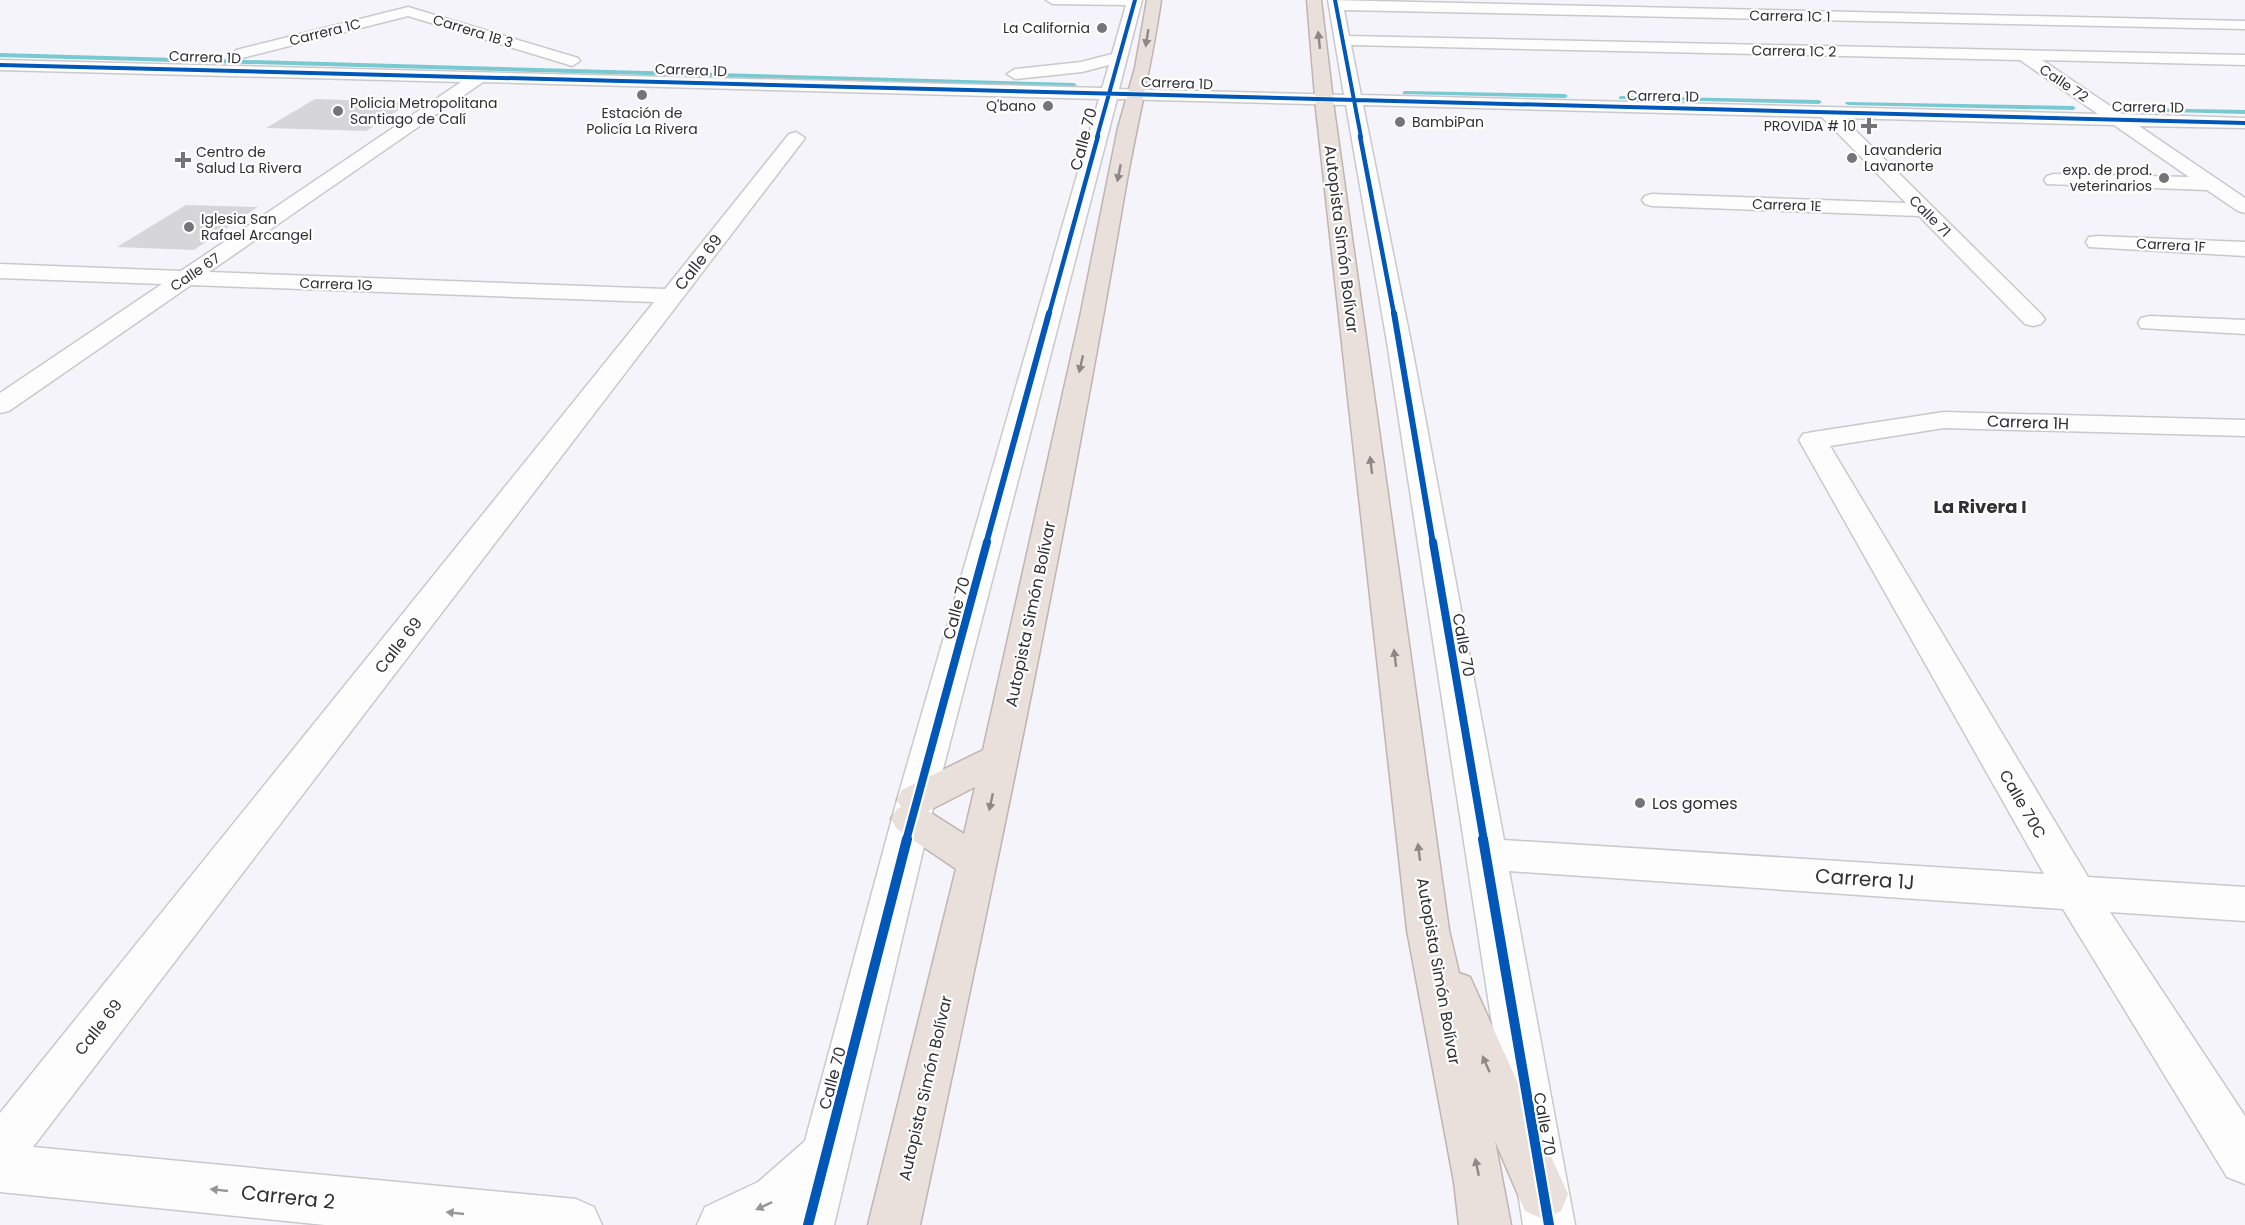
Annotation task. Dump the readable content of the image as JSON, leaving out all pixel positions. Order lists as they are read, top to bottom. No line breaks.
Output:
{"streets":{"highway":["Autopista Simón Bolívar"],"street":["Carrera 1C 1","Carrera 1B 3","Carrera 1C","Carrera 1C 2","Carrera 1D","Calle 72","Calle 70","Carrera 1E","Calle 71","Carrera 1F","Calle 69","Calle 67","Carrera 1G","Carrera 1H","Calle 70C","Carrera 1J","Carrera 2"]},"crossings":[["Carrera 1C 1","Calle 72"],["Carrera 1C 1","Calle 70"],["Carrera 1B 3","Carrera 1C"],["Carrera 1C","Carrera 1D"],["Carrera 1C 2","Calle 72"],["Carrera 1C 2","Calle 70"],["Carrera 1D","Calle 72"],["Carrera 1D","Calle 70"],["Carrera 1D","Calle 71"],["Carrera 1D","Autopista Simón Bolívar"],["Carrera 1D","Calle 67"],["Calle 70","Autopista Simón Bolívar"],["Calle 70","Carrera 1J"],["Carrera 1E","Calle 71"],["Calle 69","Carrera 1G"],["Calle 67","Carrera 1G"],["Carrera 1H","Calle 70C"],["Calle 70C","Carrera 1J"]],"one_way":["Carrera 2"],"districts":["La Rivera I"],"places":{"other":["La California","Estación de Policía La Rivera","Q'bano","Policia Metropolitana Santiago de Calí","BambiPan","Lavanderia Lavanorte","exp. de prod. veterinarios","Iglesia San Rafael Arcangel","Los gomes"],"health":["PROVIDA # 10","Centro de Salud La Rivera"]}}
